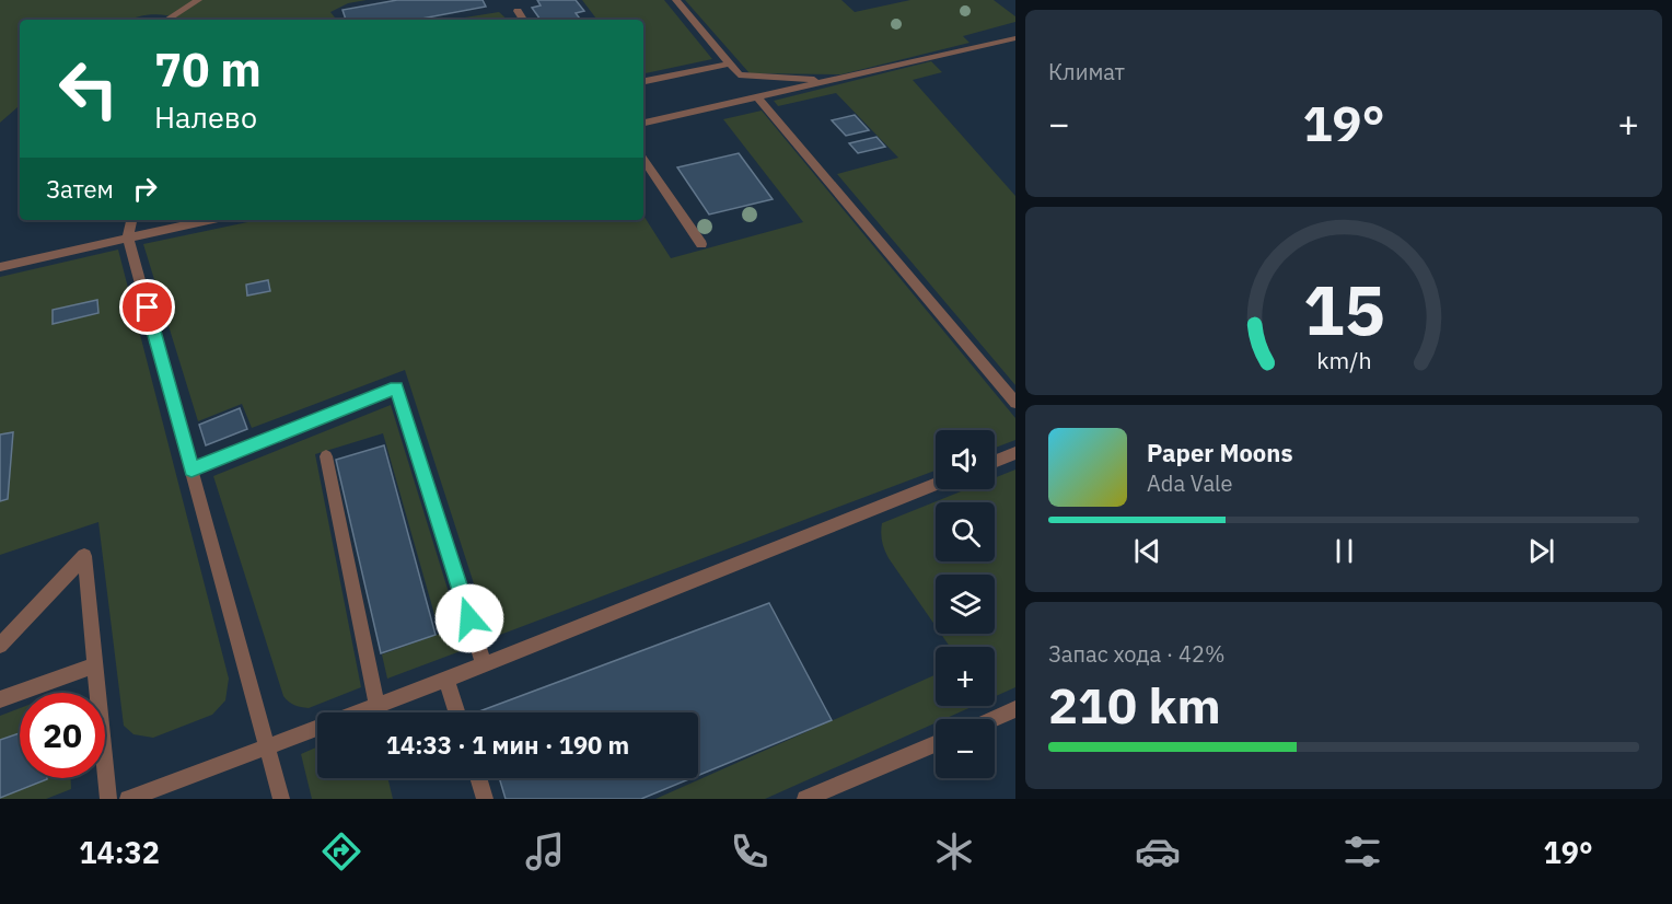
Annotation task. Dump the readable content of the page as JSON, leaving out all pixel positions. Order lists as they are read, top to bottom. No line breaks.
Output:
{"page":{"tile":["Климат",["Запас хода · 42%","210 km"]],"turn":["70 m","Налево"],"heat":["−","19°","+"],"then":"Затем","song":["Paper Moons","Ada Vale"],"map_buttons":["+","−"],"limit":"20","trip":"14:33 · 1 мин · 190 m","tabs":["14:32","19°"],"gauge":["15","km/h"]}}
